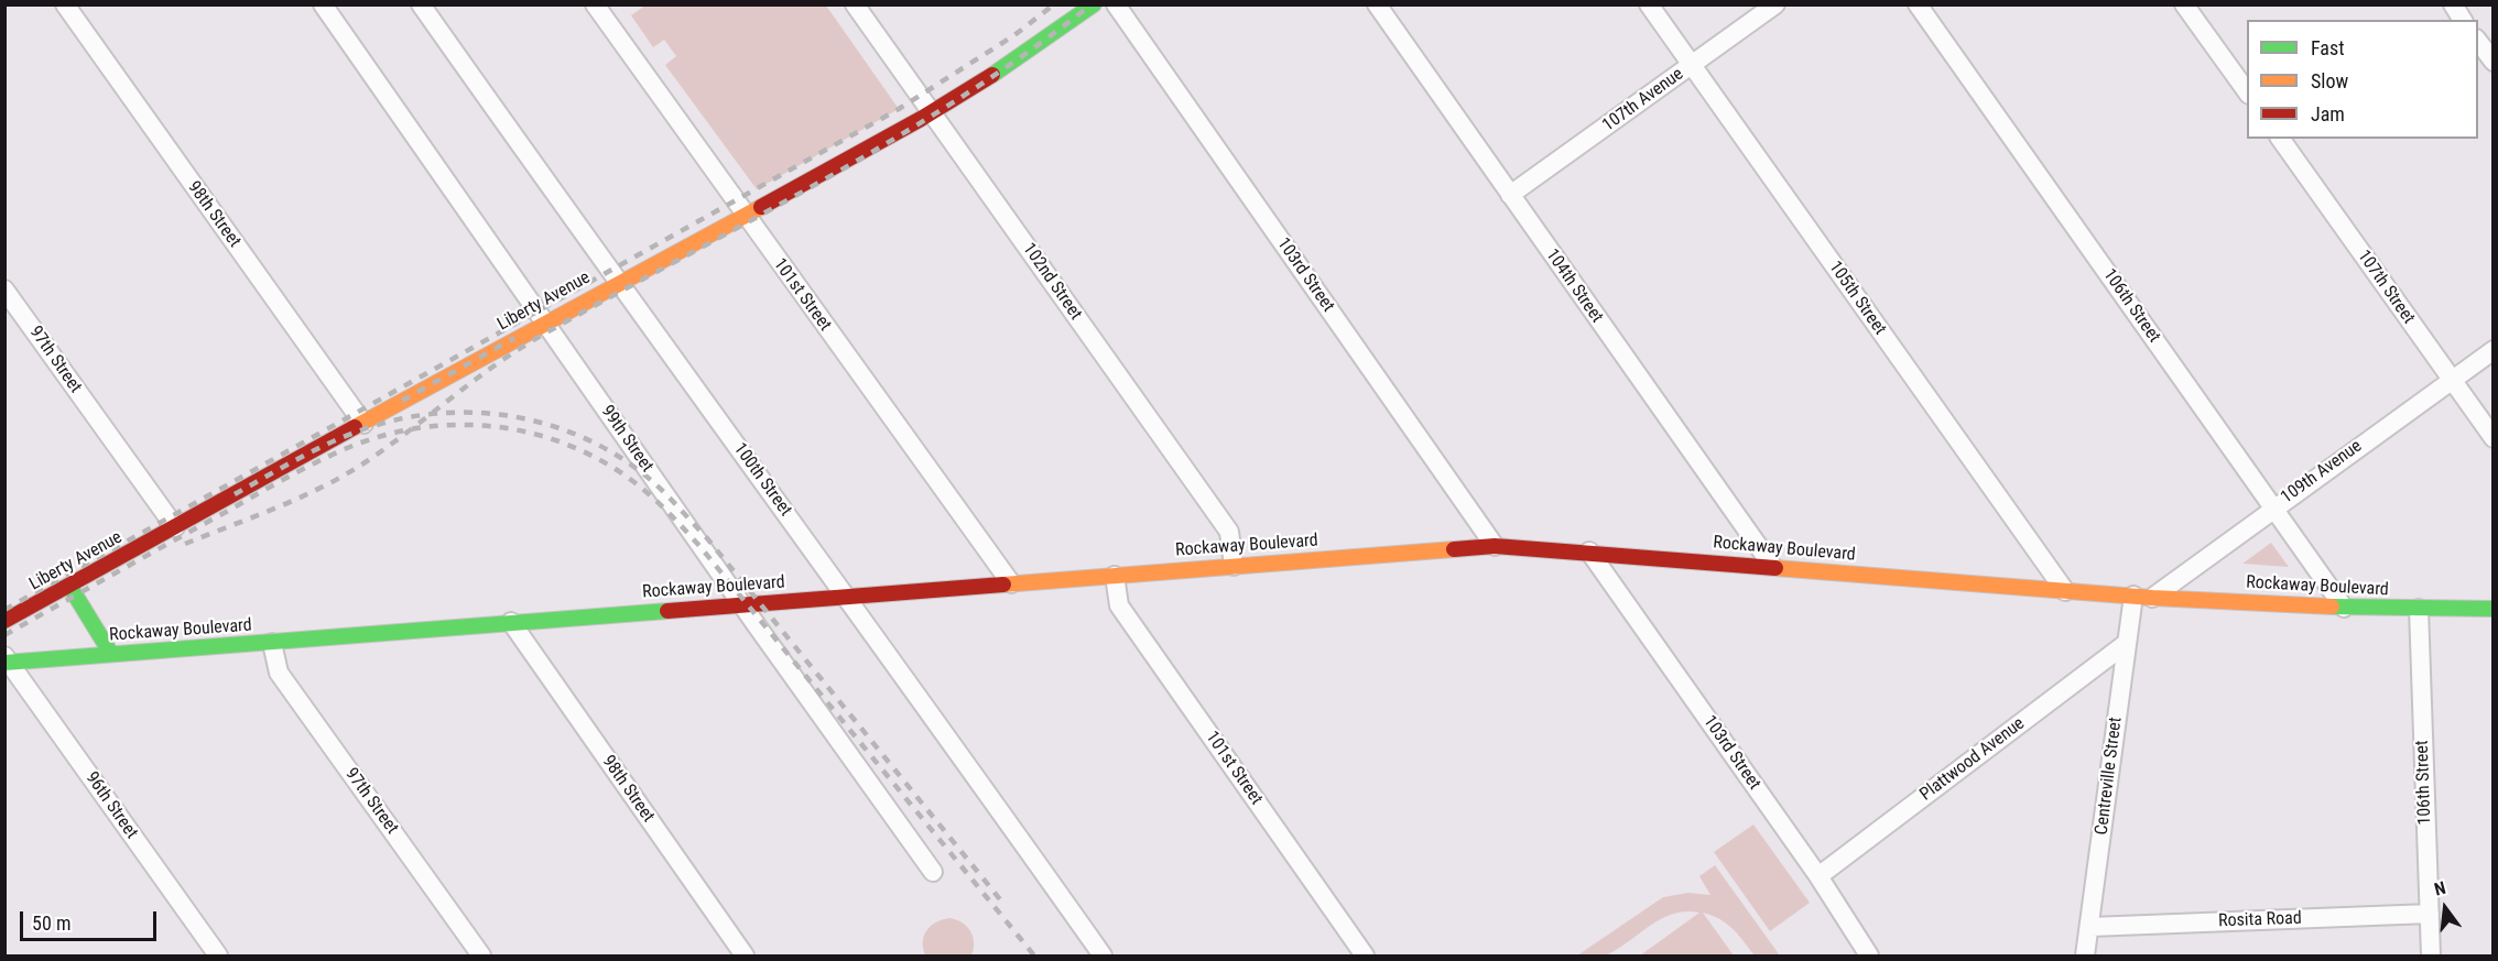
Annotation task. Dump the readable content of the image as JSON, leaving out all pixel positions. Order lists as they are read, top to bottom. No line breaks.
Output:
{"streets":{"main road":["Liberty Avenue","Rockaway Boulevard"],"street":["107th Avenue","98th Street","103rd Street","102nd Street","104th Street","107th Street","101st Street","105th Street","106th Street","97th Street","99th Street","109th Avenue","100th Street","Plattwood Avenue","Centreville Street","96th Street","Rosita Road"]},"crossings":[["107th Avenue","104th Street"],["107th Avenue","105th Street"],["98th Street","Liberty Avenue"],["98th Street","Rockaway Boulevard"],["103rd Street","Rockaway Boulevard"],["103rd Street","Plattwood Avenue"],["102nd Street","Liberty Avenue"],["102nd Street","Rockaway Boulevard"],["104th Street","Rockaway Boulevard"],["107th Street","109th Avenue"],["101st Street","Liberty Avenue"],["101st Street","Rockaway Boulevard"],["105th Street","Rockaway Boulevard"],["Liberty Avenue","97th Street"],["Liberty Avenue","99th Street"],["Liberty Avenue","100th Street"],["106th Street","109th Avenue"],["106th Street","Rockaway Boulevard"],["106th Street","Rosita Road"],["97th Street","Rockaway Boulevard"],["99th Street","Rockaway Boulevard"],["109th Avenue","Rockaway Boulevard"],["100th Street","Rockaway Boulevard"],["Rockaway Boulevard","Centreville Street"],["Rockaway Boulevard","96th Street"],["Plattwood Avenue","Centreville Street"],["Centreville Street","Rosita Road"]],"legend":["Fast","Slow","Jam"],"scale_bar":"50 m","north":"top"}
